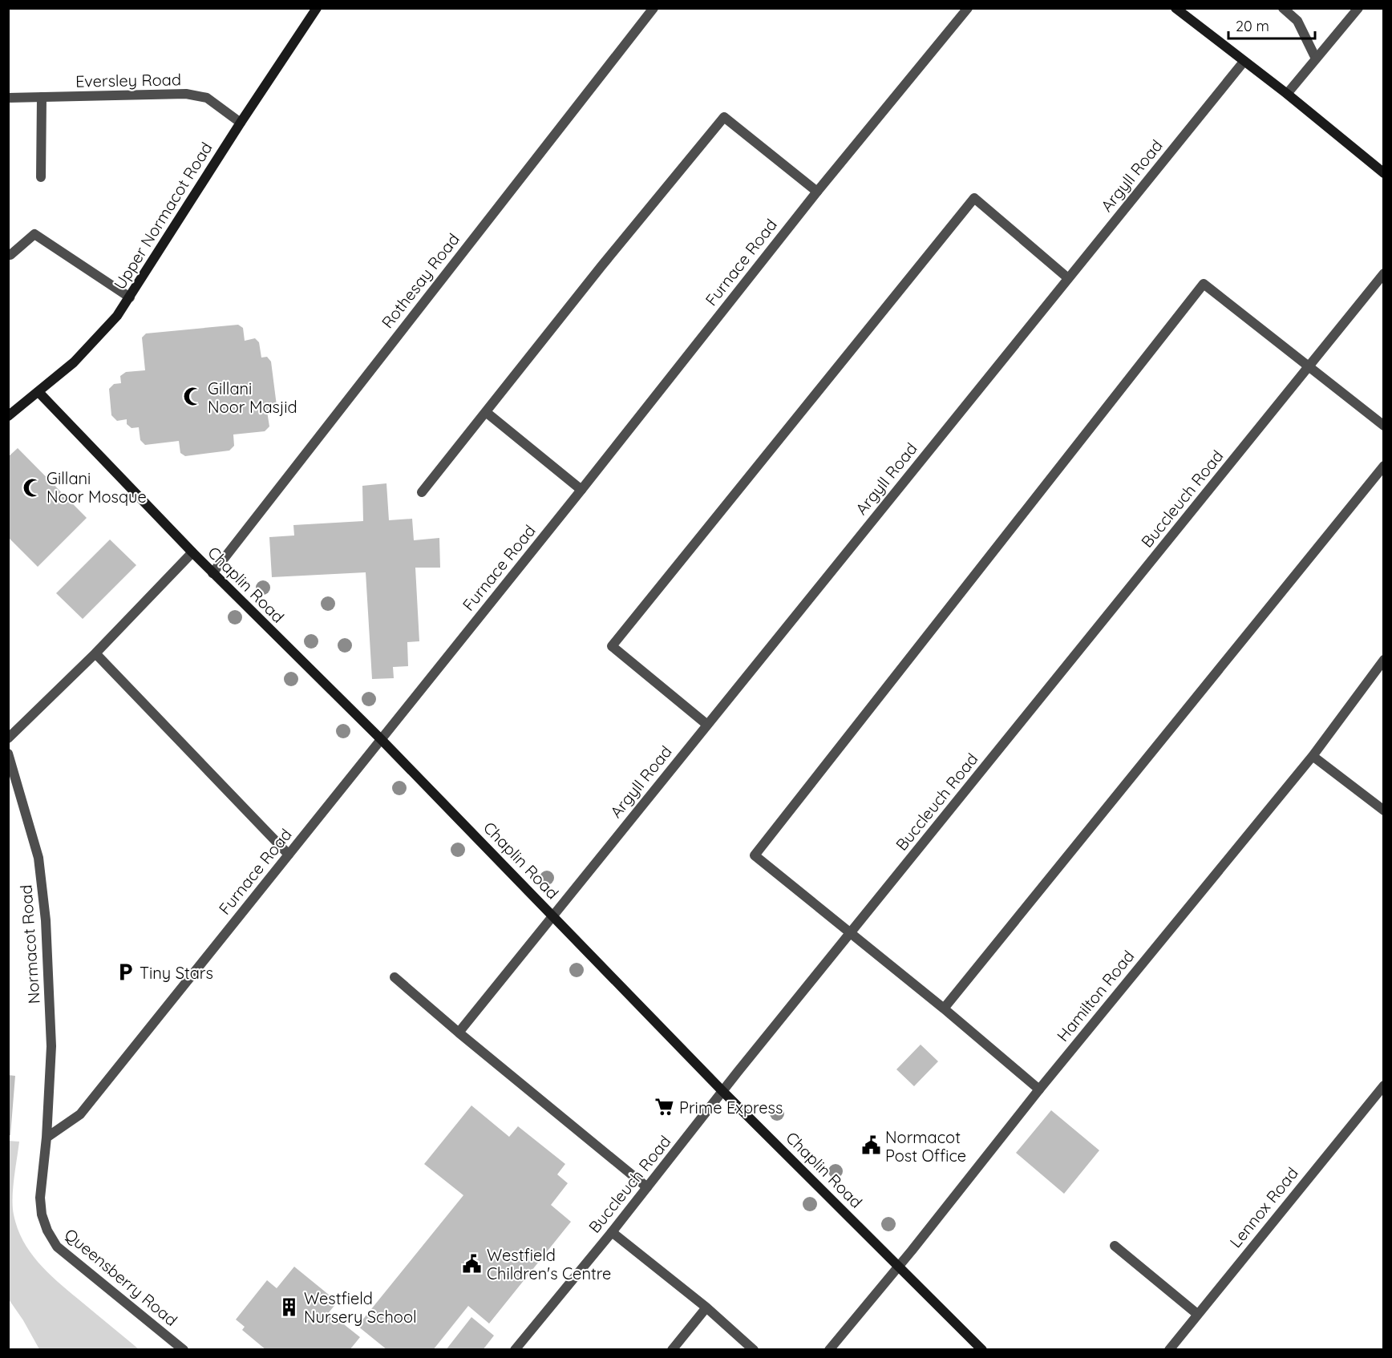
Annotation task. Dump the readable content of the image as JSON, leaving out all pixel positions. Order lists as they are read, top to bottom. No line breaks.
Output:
{"streets":{"street":["Eversley Road","Argyll Road","Upper Normacot Road","Furnace Road","Rothesay Road","Buccleuch Road","Chaplin Road","Normacot Road","Hamilton Road","Lennox Road","Queensberry Road"]},"crossings":[["Eversley Road","Upper Normacot Road"],["Argyll Road","Chaplin Road"],["Upper Normacot Road","Chaplin Road"],["Furnace Road","Chaplin Road"],["Furnace Road","Normacot Road"],["Furnace Road","Queensberry Road"],["Rothesay Road","Chaplin Road"],["Buccleuch Road","Chaplin Road"],["Chaplin Road","Hamilton Road"],["Normacot Road","Queensberry Road"]],"places":{"mosque":["Gillani Noor Masjid","Gillani Noor Mosque"],"parking":["Tiny Stars"],"supermarket":["Prime Express"],"public building":["Normacot Post Office","Westfield Children's Centre"],"building":["Westfield Nursery School"]},"scale_bar":"20 m"}
